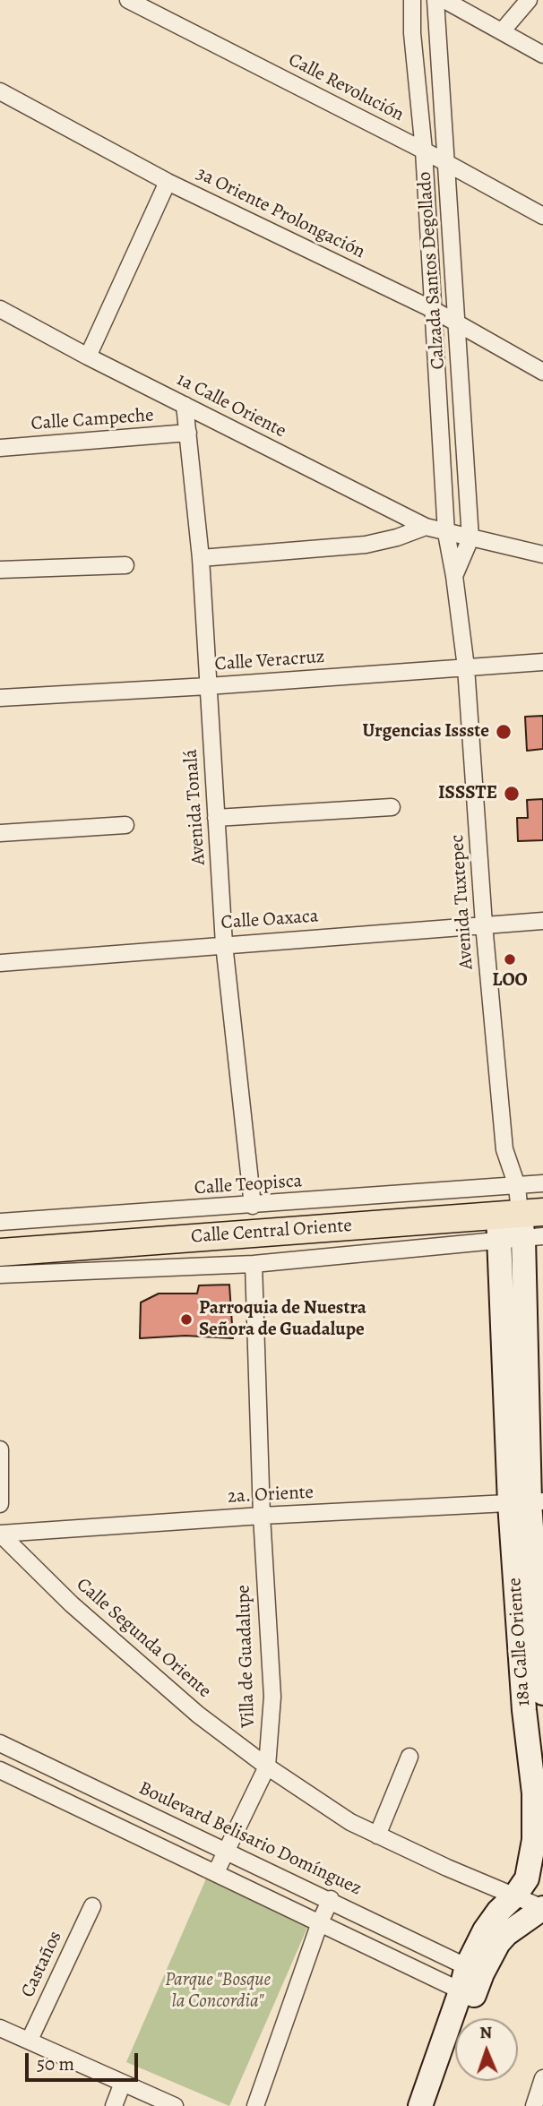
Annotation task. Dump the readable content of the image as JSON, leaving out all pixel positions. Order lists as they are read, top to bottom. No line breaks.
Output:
{"streets":{"main road":["Calle Central Oriente","18a Calle Oriente"],"street":["Calle Revolución","3a Oriente Prolongación","Calzada Santos Degollado","1a Calle Oriente","Calle Campeche","Calle Veracruz","Avenida Tonalá","Avenida Tuxtepec","Calle Oaxaca","Calle Teopisca","2a. Oriente","Calle Segunda Oriente","Villa de Guadalupe","Boulevard Belisario Domínguez","Castaños"]},"crossings":[["Calle Revolución","Calzada Santos Degollado"],["3a Oriente Prolongación","Calzada Santos Degollado"],["Calzada Santos Degollado","1a Calle Oriente"],["Calzada Santos Degollado","Avenida Tuxtepec"],["1a Calle Oriente","Avenida Tonalá"],["1a Calle Oriente","Avenida Tuxtepec"],["Calle Campeche","Avenida Tonalá"],["Calle Veracruz","Avenida Tonalá"],["Calle Veracruz","Avenida Tuxtepec"],["Avenida Tonalá","Calle Oaxaca"],["Avenida Tonalá","Calle Teopisca"],["Avenida Tuxtepec","Calle Oaxaca"],["Avenida Tuxtepec","Calle Teopisca"],["Avenida Tuxtepec","18a Calle Oriente"],["Calle Teopisca","18a Calle Oriente"],["Calle Central Oriente","18a Calle Oriente"],["2a. Oriente","Calle Segunda Oriente"],["2a. Oriente","18a Calle Oriente"],["2a. Oriente","Villa de Guadalupe"],["Calle Segunda Oriente","Villa de Guadalupe"]],"parks":["Parque \"Bosque la Concordia\""],"places":["Urgencias Issste","ISSSTE","LOO","Parroquia de Nuestra Señora de Guadalupe"],"scale_bar":"50 m","north":"top"}
